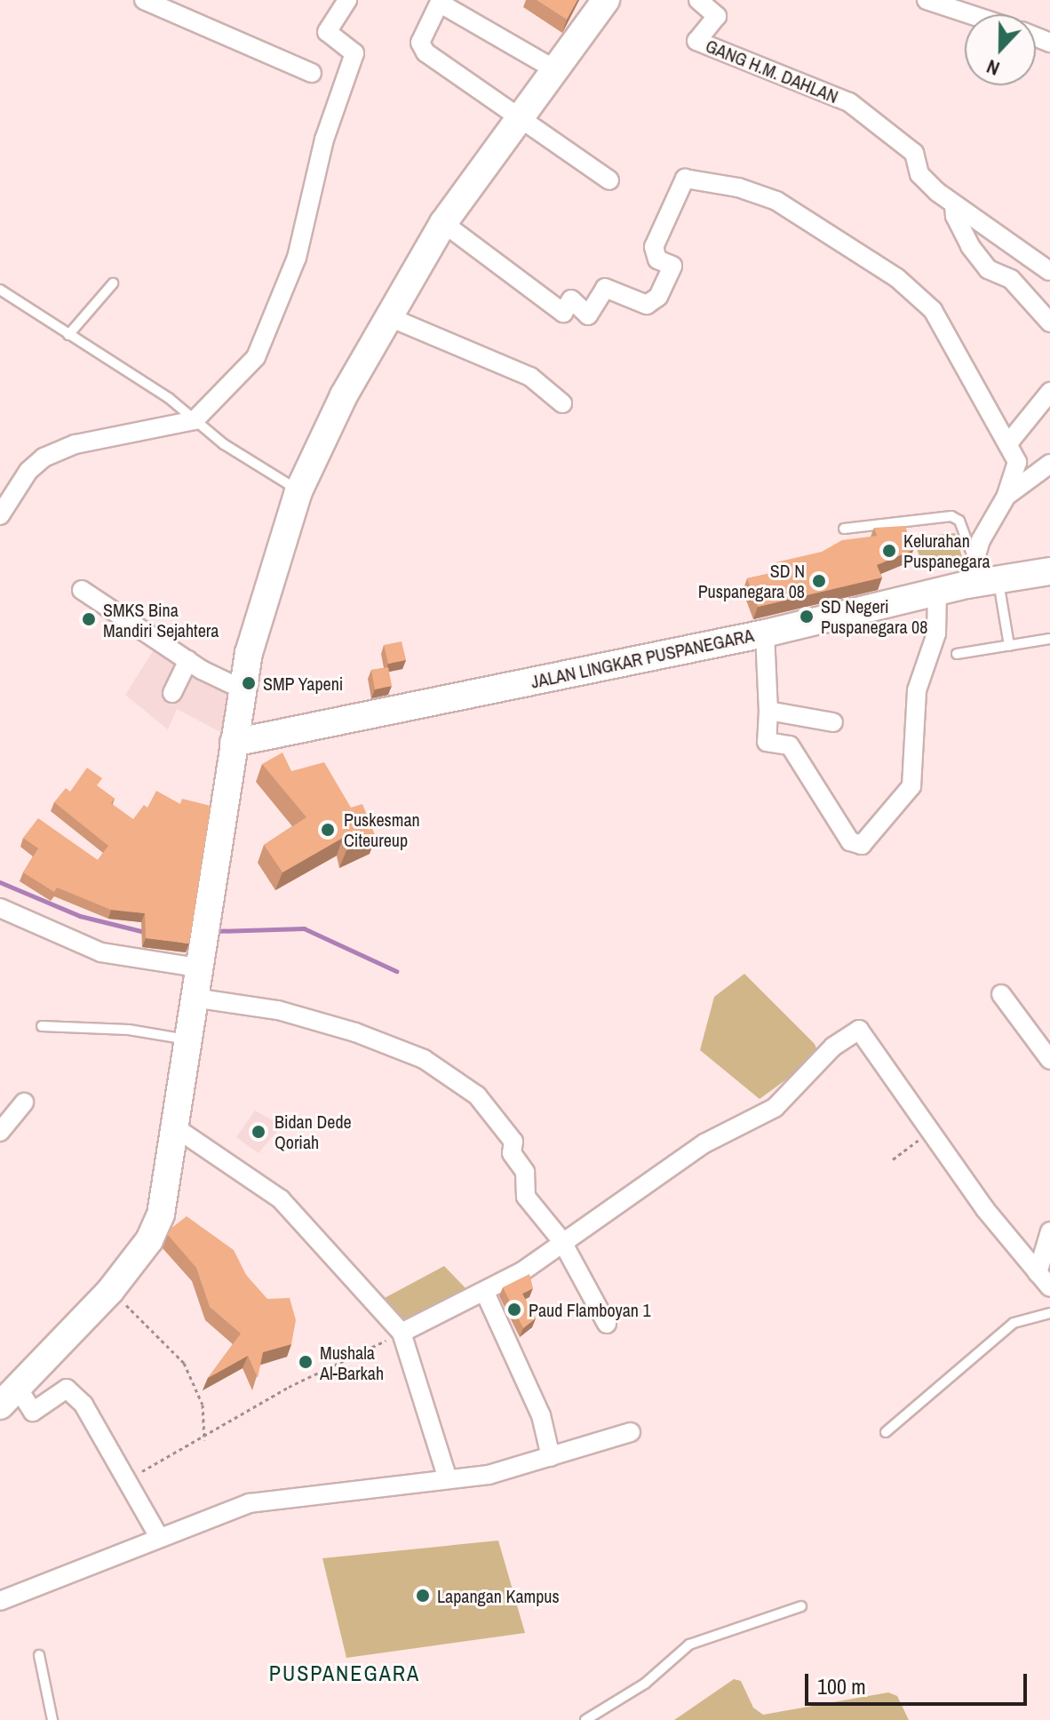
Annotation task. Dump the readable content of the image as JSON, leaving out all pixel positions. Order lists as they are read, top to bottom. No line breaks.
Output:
{"streets":{"main road":["JALAN LINGKAR PUSPANEGARA"],"street":["GANG H.M. DAHLAN"]},"districts":["PUSPANEGARA"],"places":["Kelurahan Puspanegara","SD N Puspanegara 08","SD Negeri Puspanegara 08","SMKS Bina Mandiri Sejahtera","SMP Yapeni","Puskesman Citeureup","Bidan Dede Qoriah","Paud Flamboyan 1","Mushala Al-Barkah","Lapangan Kampus"],"scale_bar":"100 m","north":"bottom"}
